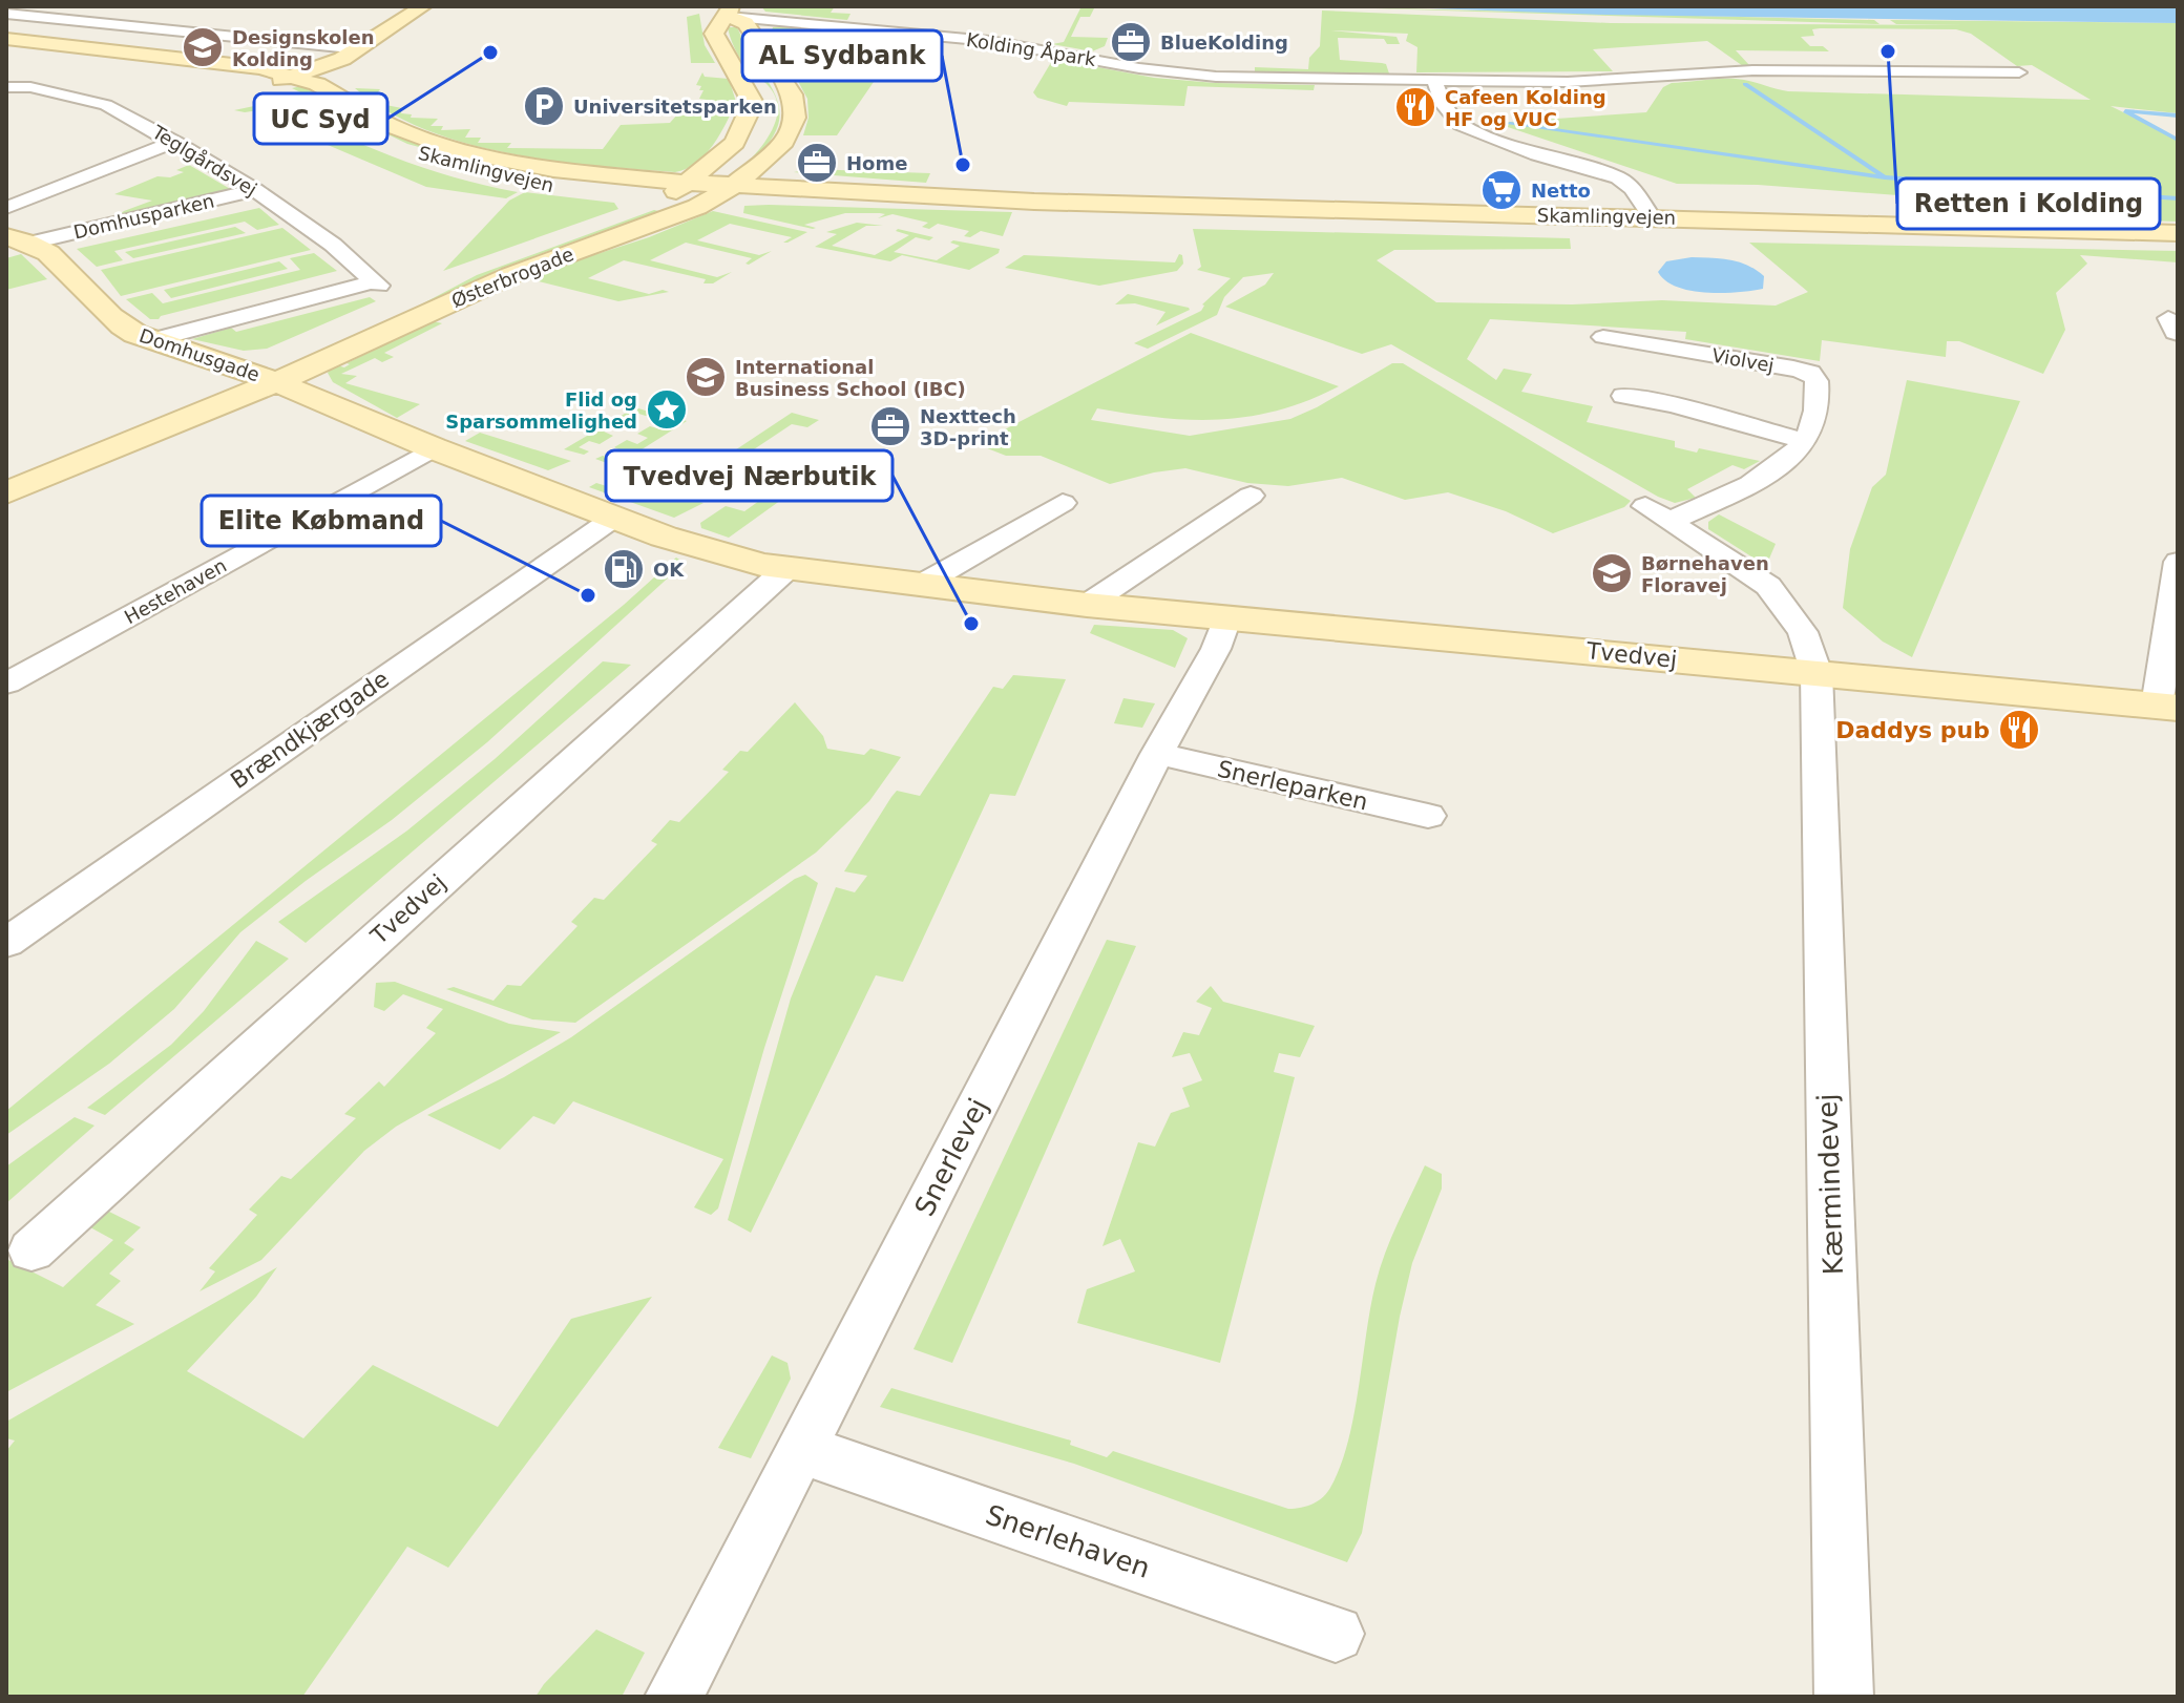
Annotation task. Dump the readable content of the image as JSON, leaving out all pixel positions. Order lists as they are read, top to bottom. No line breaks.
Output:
{"streets":{"main road":["Skamlingvejen","Østerbrogade","Domhusgade","Tvedvej"],"street":["Kolding Åpark","Teglgårdsvej","Domhusparken","Violvej","Hestehaven","Brændkjærgade","Snerleparken","Snerlevej","Kærmindevej","Snerlehaven"]},"crossings":[["Kolding Åpark","Østerbrogade"],["Teglgårdsvej","Domhusparken"],["Teglgårdsvej","Domhusgade"],["Skamlingvejen","Østerbrogade"],["Domhusparken","Domhusgade"],["Østerbrogade","Domhusgade"],["Østerbrogade","Tvedvej"],["Domhusgade","Tvedvej"],["Hestehaven","Tvedvej"],["Tvedvej","Brændkjærgade"],["Tvedvej","Snerlevej"],["Tvedvej","Kærmindevej"],["Snerleparken","Snerlevej"],["Snerlevej","Snerlehaven"]],"places":{"office":["BlueKolding","Home","Nexttech 3D-print"],"school or university":["Designskolen Kolding","International Business School (IBC)","Børnehaven Floravej"],"other":["Retten i Kolding","UC Syd","AL Sydbank","Elite Købmand","Tvedvej Nærbutik"],"parking":["Universitetsparken"],"restaurant":["Cafeen Kolding HF og VUC","Daddys pub"],"supermarket":["Netto"],"place":["Flid og Sparsommelighed"],"fuel station":["OK"]}}
